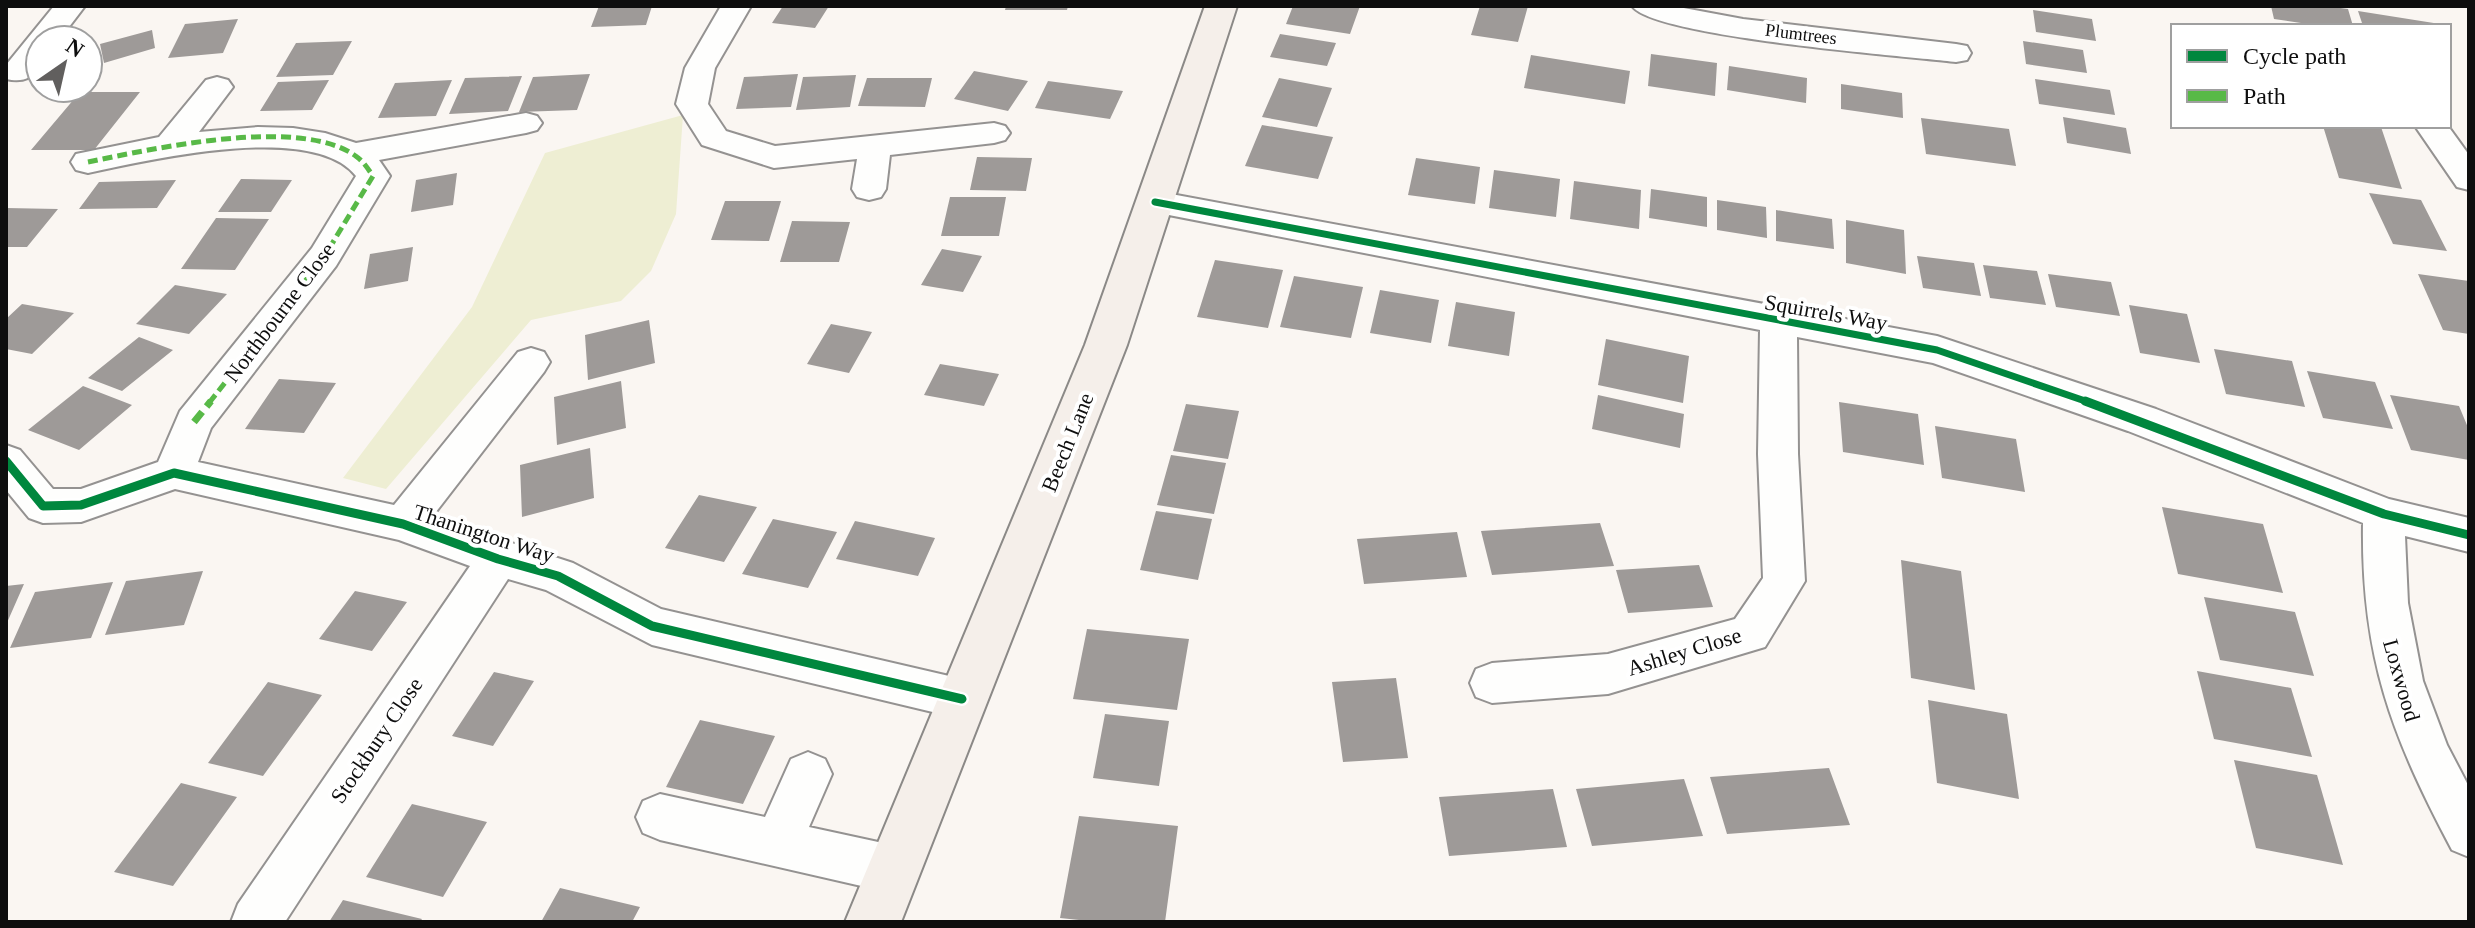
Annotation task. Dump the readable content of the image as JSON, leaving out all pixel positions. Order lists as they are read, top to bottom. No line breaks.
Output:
{"streets":{"street":["Plumtrees","Northbourne Close","Squirrels Way","Beech Lane","Thanington Way","Ashley Close","Loxwood","Stockbury Close"]},"crossings":[["Northbourne Close","Thanington Way"],["Squirrels Way","Beech Lane"],["Squirrels Way","Ashley Close"],["Squirrels Way","Loxwood"],["Beech Lane","Thanington Way"],["Thanington Way","Stockbury Close"]],"legend":["Cycle path","Path"],"north":"top right"}
